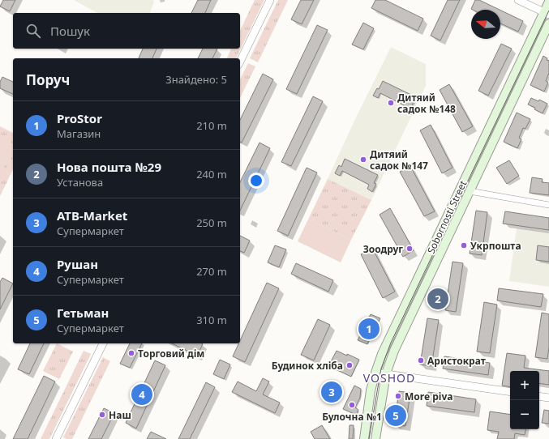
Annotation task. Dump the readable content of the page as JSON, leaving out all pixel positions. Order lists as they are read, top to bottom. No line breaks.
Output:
{"streets":{"main road":["Sobornosti Street"]},"districts":["VOSHOD"],"places":["Дитяий садок №148","Дитяий садок №147","Укрпошта","Зоодруг","Торговий дім","Аристократ","Будинок хліба","More piva","Булочна №1","Наш"],"north":"left","page":{"search":"Пошук","heading":["Поруч","Знайдено: 5"],"list":[{"mark":"1","name":"ProStor","note":"Магазин","value":"210 m"},{"mark":"2","name":"Нова пошта №29","note":"Установа","value":"240 m"},{"mark":"3","name":"ATB-Market","note":"Супермаркет","value":"250 m"},{"mark":"4","name":"Рушан","note":"Супермаркет","value":"270 m"},{"mark":"5","name":"Гетьман","note":"Супермаркет","value":"310 m"}],"pins":["2","1","3","4","5"],"map_buttons":["+","−"]}}
